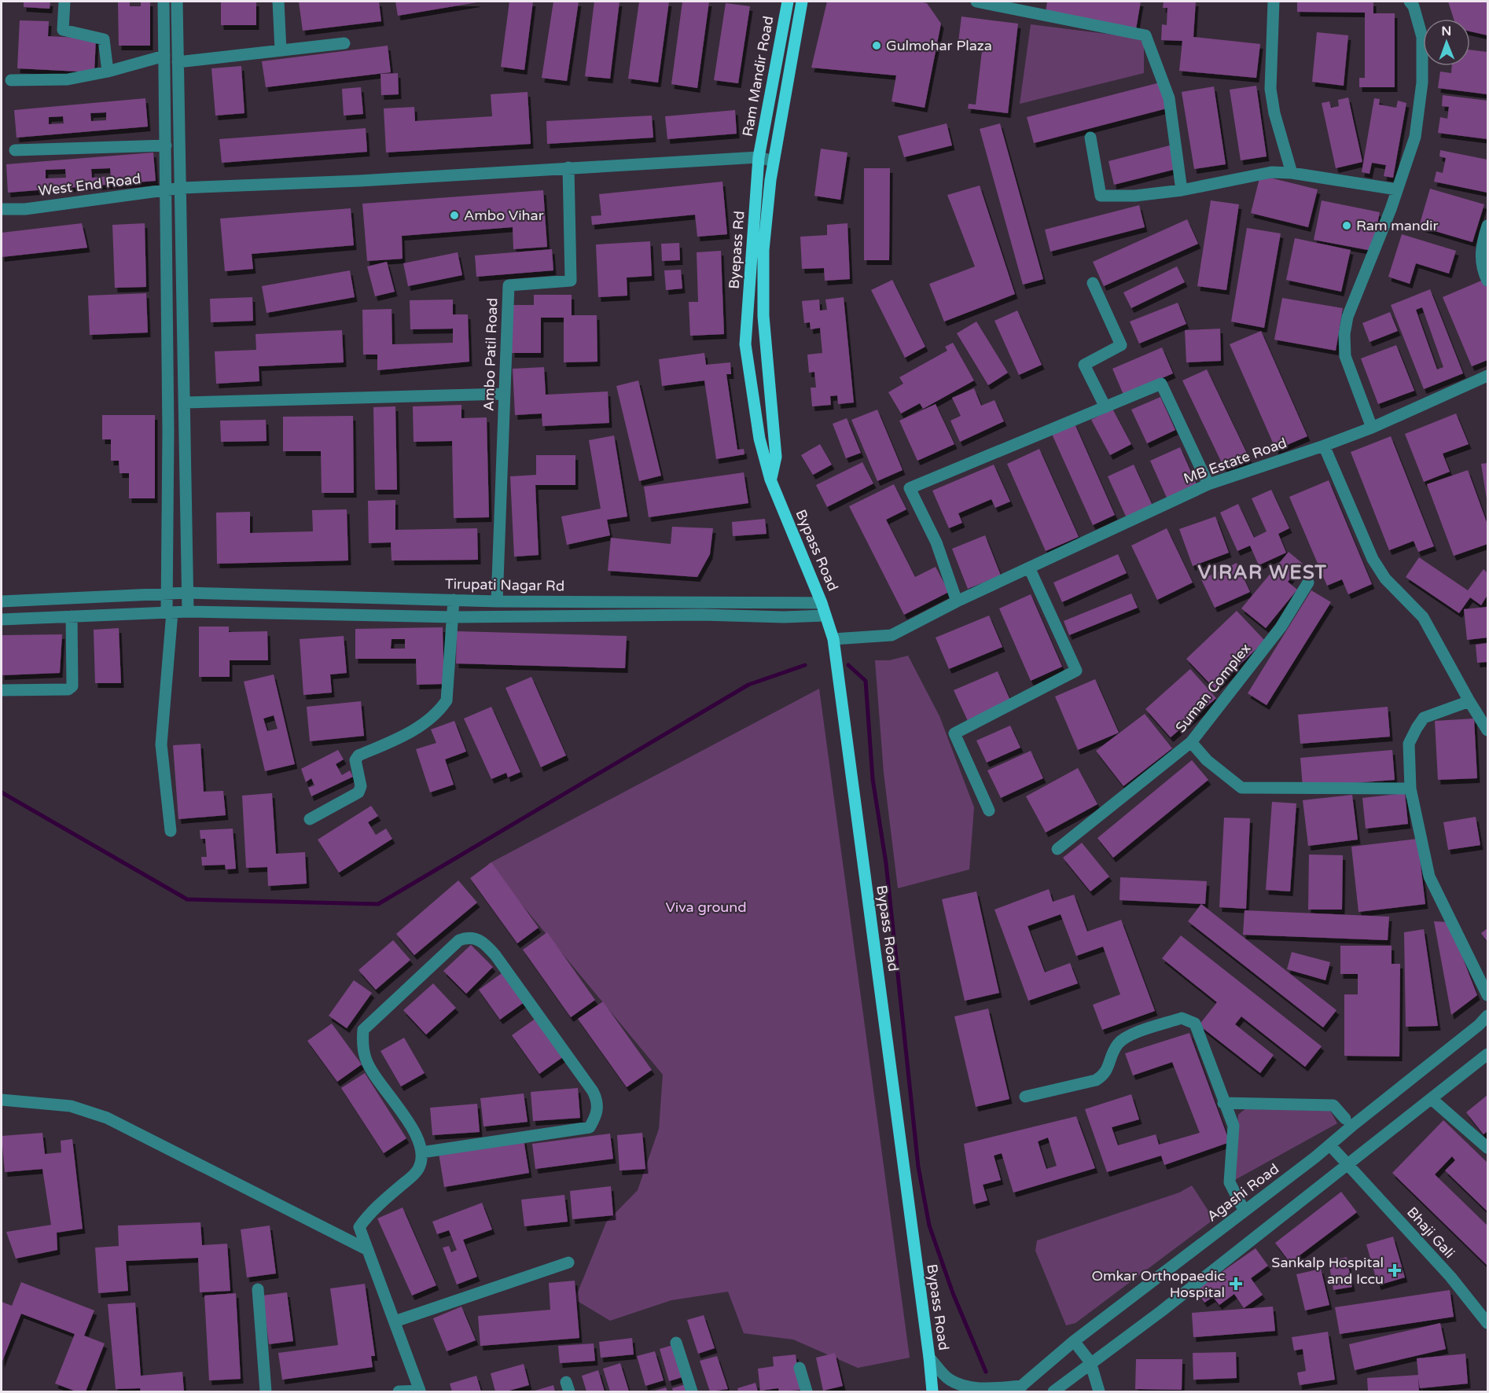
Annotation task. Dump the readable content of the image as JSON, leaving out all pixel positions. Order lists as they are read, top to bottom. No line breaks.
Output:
{"streets":{"main road":["Ram Mandir Road","Byepass Rd","Bypass Road"],"street":["West End Road","Ambo Patil Road","MB Estate Road","Tirupati Nagar Rd","Suman Complex","Agashi Road","Bhaji Gali"]},"crossings":[["Ram Mandir Road","West End Road"],["Ram Mandir Road","Byepass Rd"],["West End Road","Byepass Rd"],["West End Road","Ambo Patil Road"],["Byepass Rd","Bypass Road"],["Ambo Patil Road","Tirupati Nagar Rd"],["MB Estate Road","Bypass Road"],["Bypass Road","Tirupati Nagar Rd"],["Agashi Road","Bhaji Gali"]],"districts":["VIRAR WEST"],"parks":["Viva ground"],"places":{"other":["Gulmohar Plaza","Ambo Vihar","Ram mandir"],"health":["Sankalp Hospital and Iccu","Omkar Orthopaedic Hospital"]},"north":"top"}
